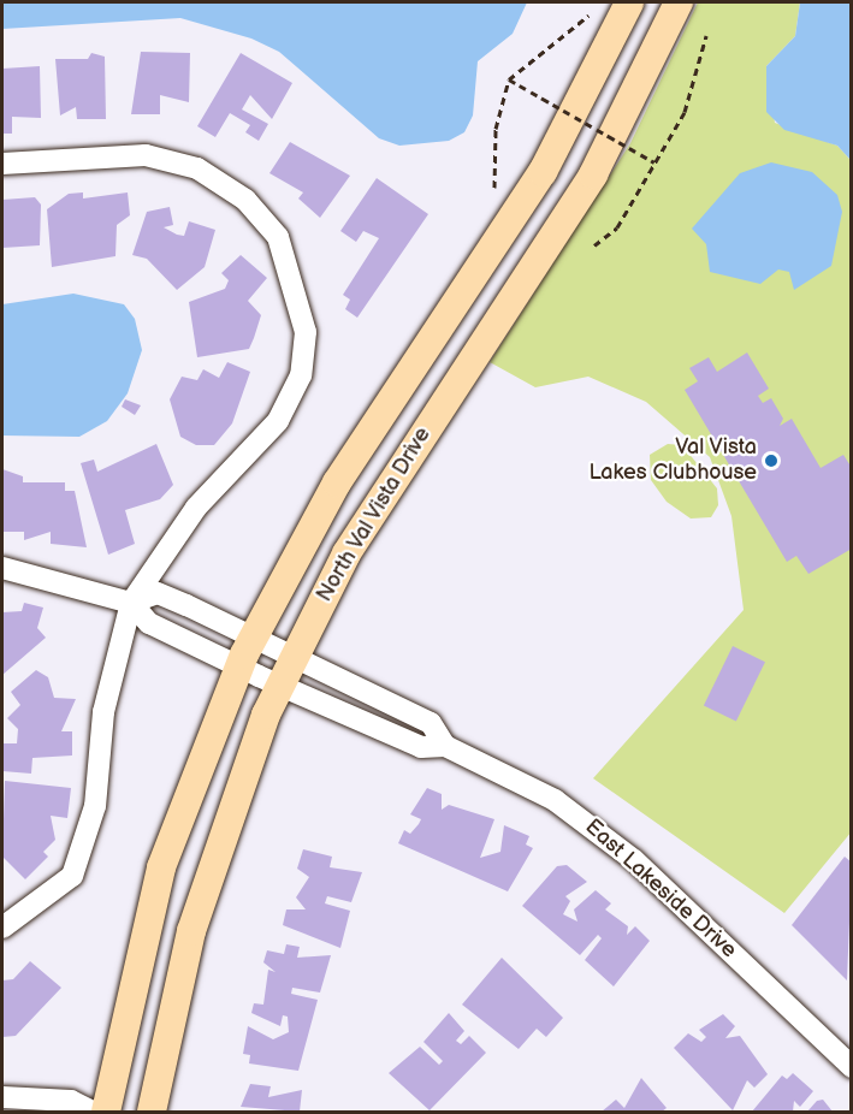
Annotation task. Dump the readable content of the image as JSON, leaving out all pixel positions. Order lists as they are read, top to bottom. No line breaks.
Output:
{"streets":{"main road":["North Val Vista Drive"],"street":["East Lakeside Drive"]},"crossings":[["North Val Vista Drive","East Lakeside Drive"]],"places":["Val Vista Lakes Clubhouse"]}
